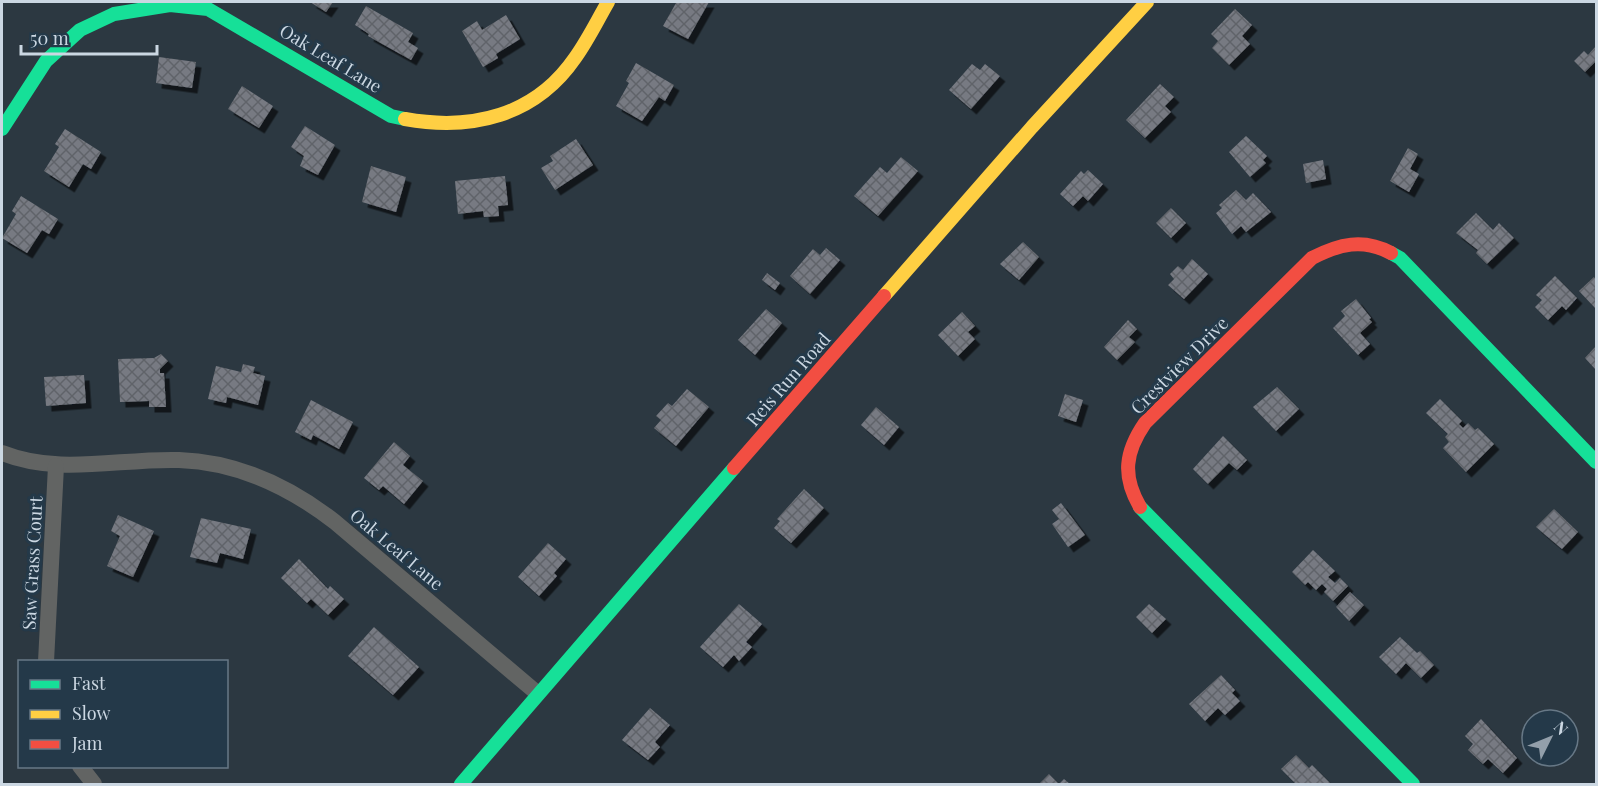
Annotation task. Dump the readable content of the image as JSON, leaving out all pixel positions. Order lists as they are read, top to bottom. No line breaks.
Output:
{"streets":{"street":["Oak Leaf Lane","Crestview Drive","Reis Run Road","Saw Grass Court"]},"crossings":[["Oak Leaf Lane","Reis Run Road"],["Oak Leaf Lane","Saw Grass Court"]],"legend":["Fast","Slow","Jam"],"scale_bar":"50 m","north":"top right"}
